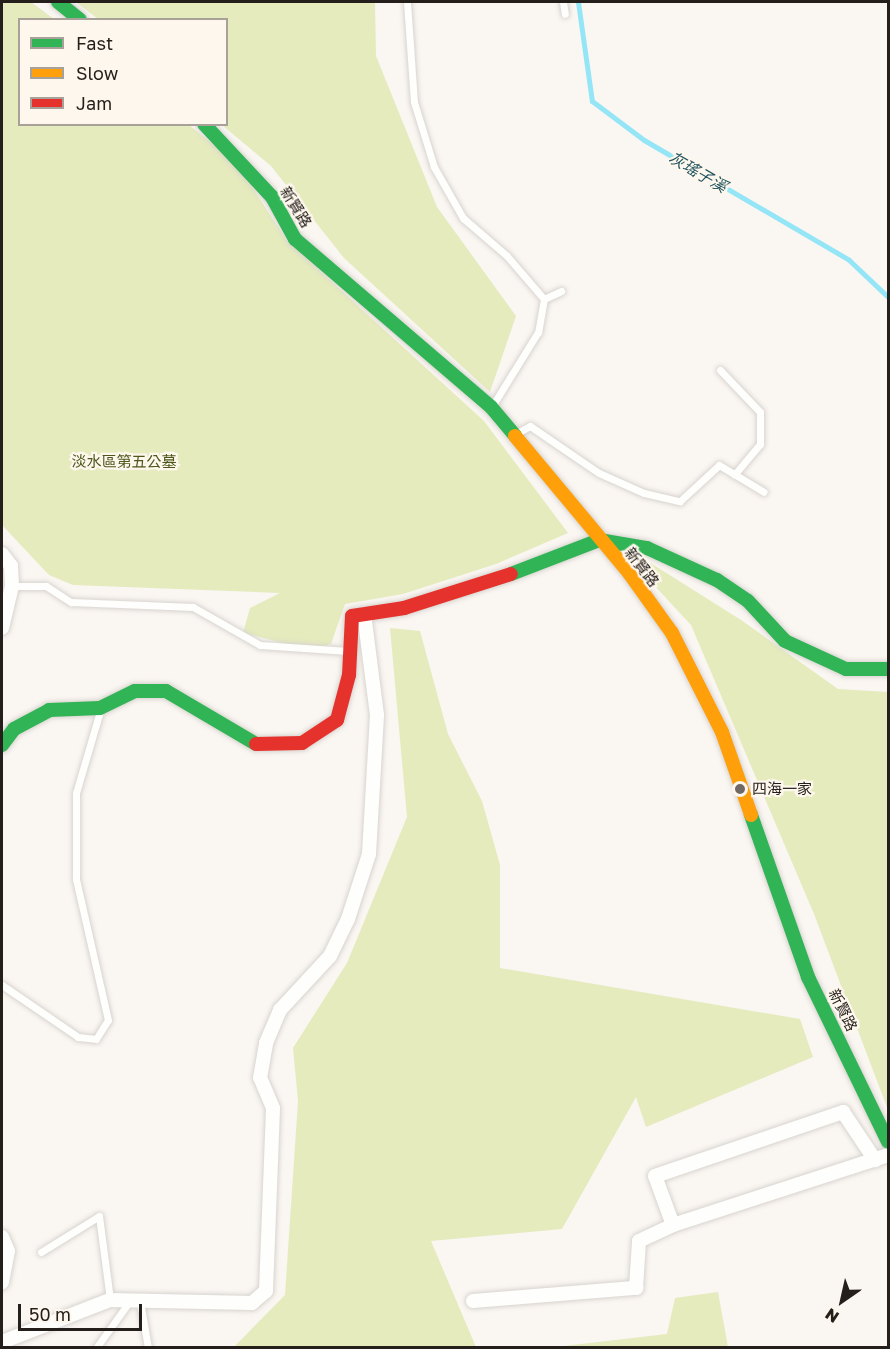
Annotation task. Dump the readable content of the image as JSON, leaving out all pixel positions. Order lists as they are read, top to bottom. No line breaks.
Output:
{"streets":{"street":["新賢路"]},"water":["灰瑤子溪"],"parks":["淡水區第五公墓"],"places":["四海一家"],"legend":["Fast","Slow","Jam"],"scale_bar":"50 m","north":"bottom left"}
